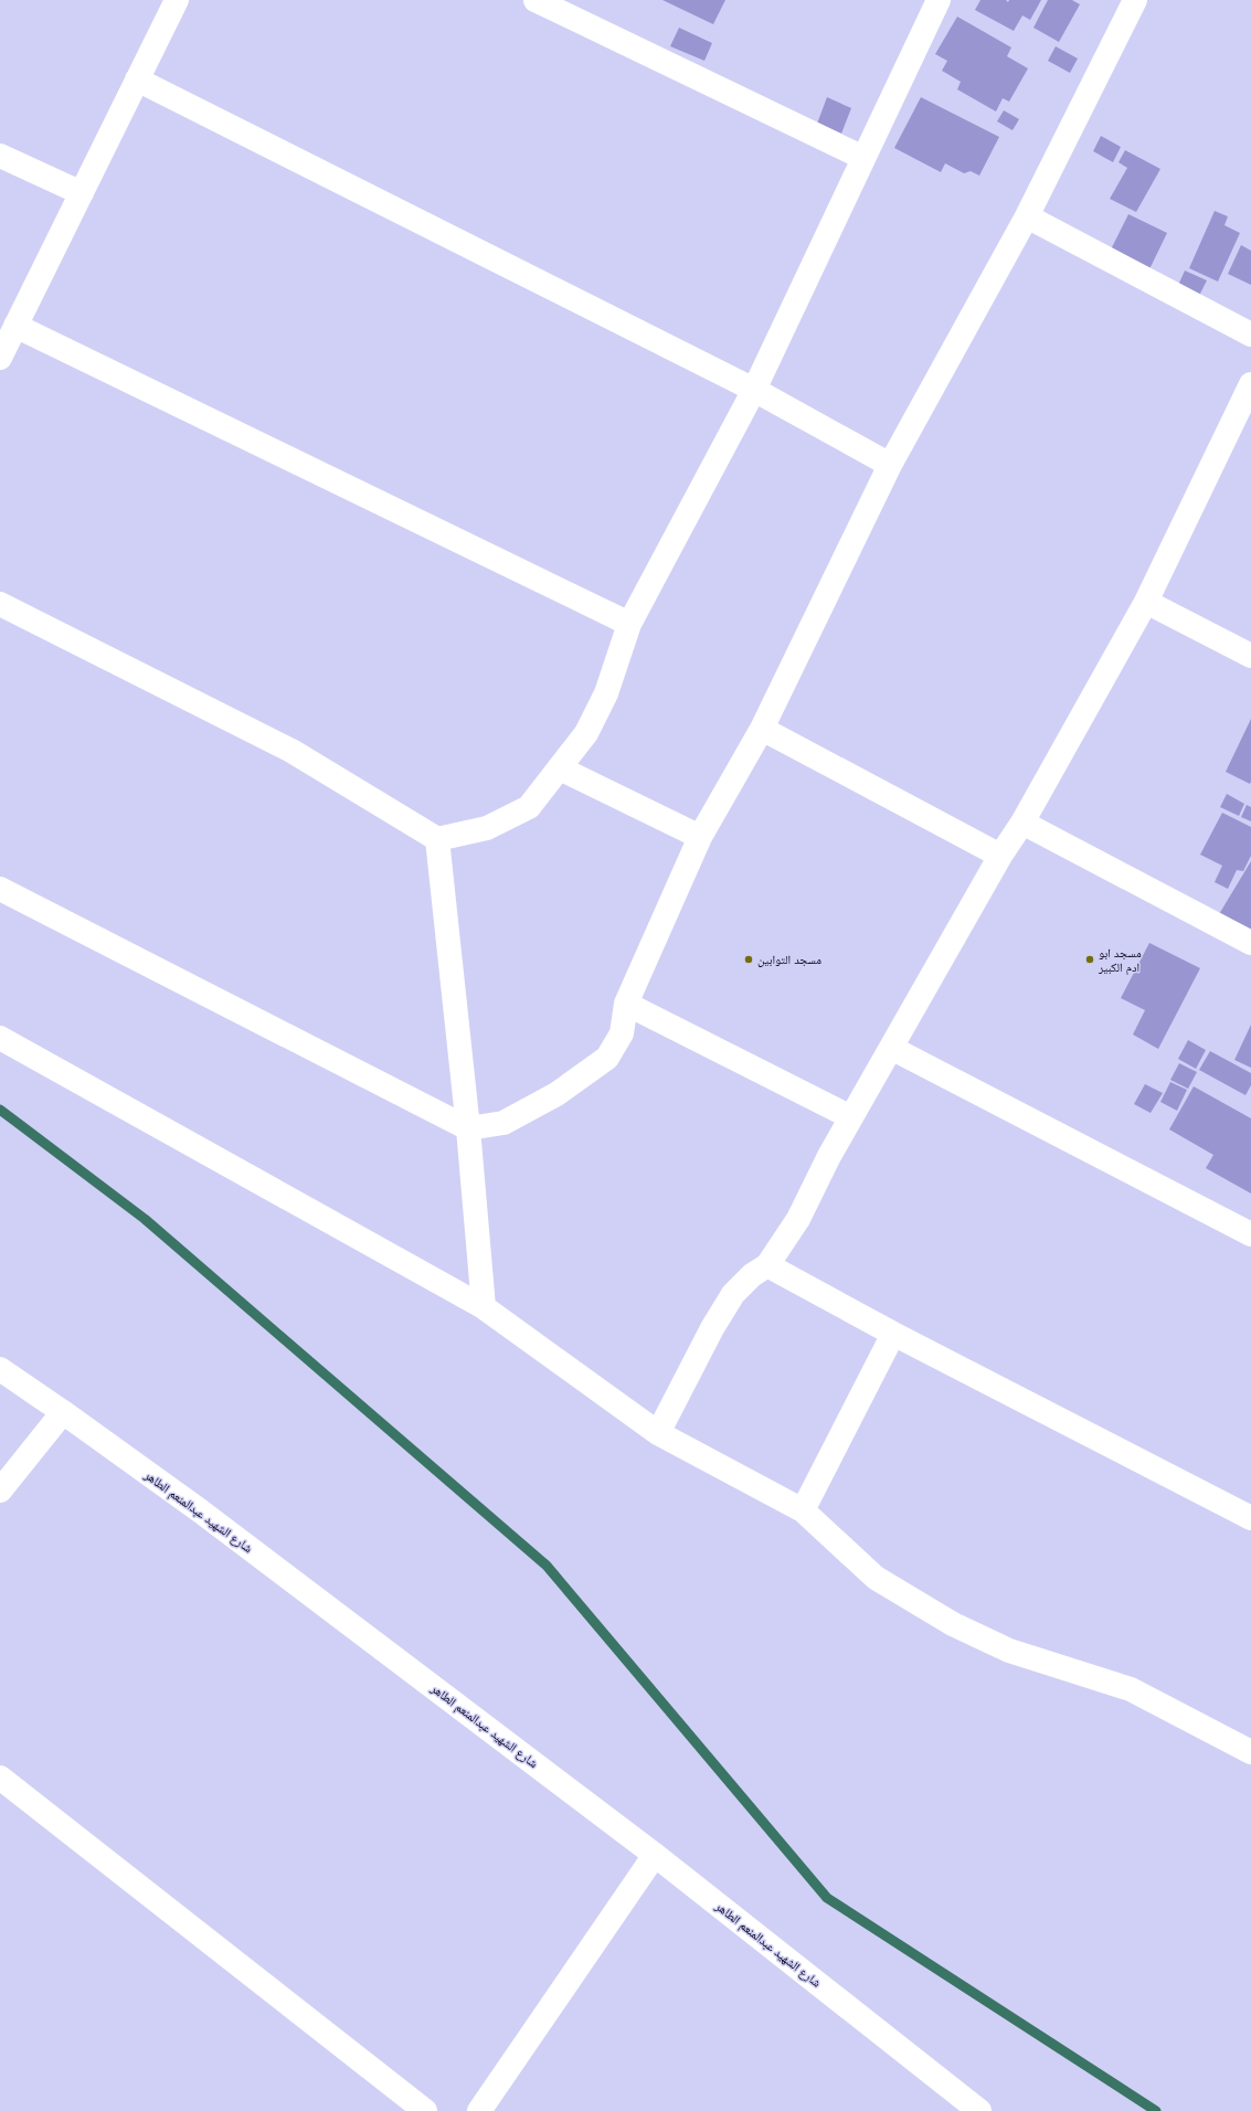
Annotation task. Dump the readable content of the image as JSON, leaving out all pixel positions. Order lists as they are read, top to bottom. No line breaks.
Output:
{"streets":{"street":["شارع الشهيد عبدالمنعم الطاهر"]},"places":["مسجد التوابين","مسجد ابو ادم الكبير"]}
